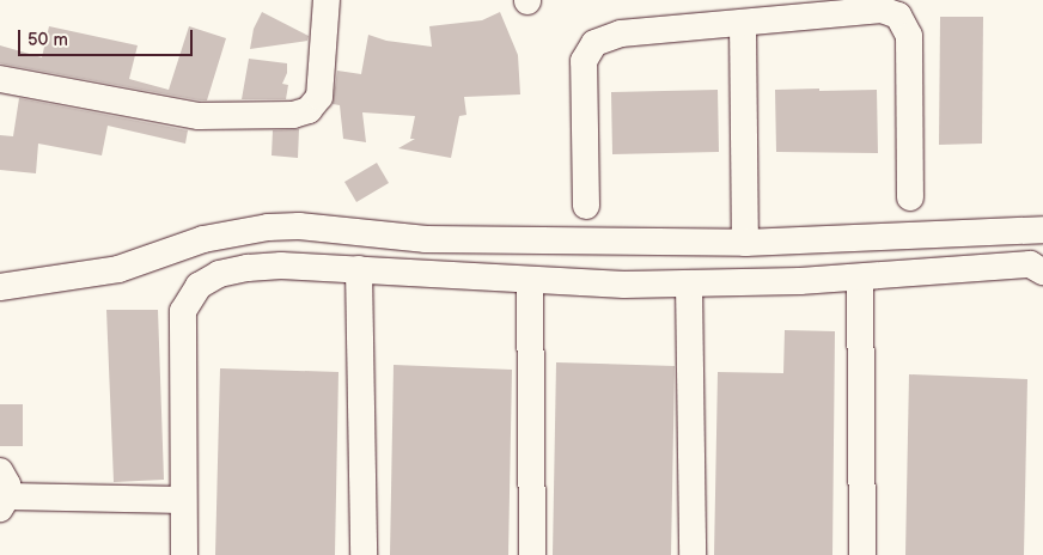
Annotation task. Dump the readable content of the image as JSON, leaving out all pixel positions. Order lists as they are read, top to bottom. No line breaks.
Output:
{"scale_bar":"50 m"}
